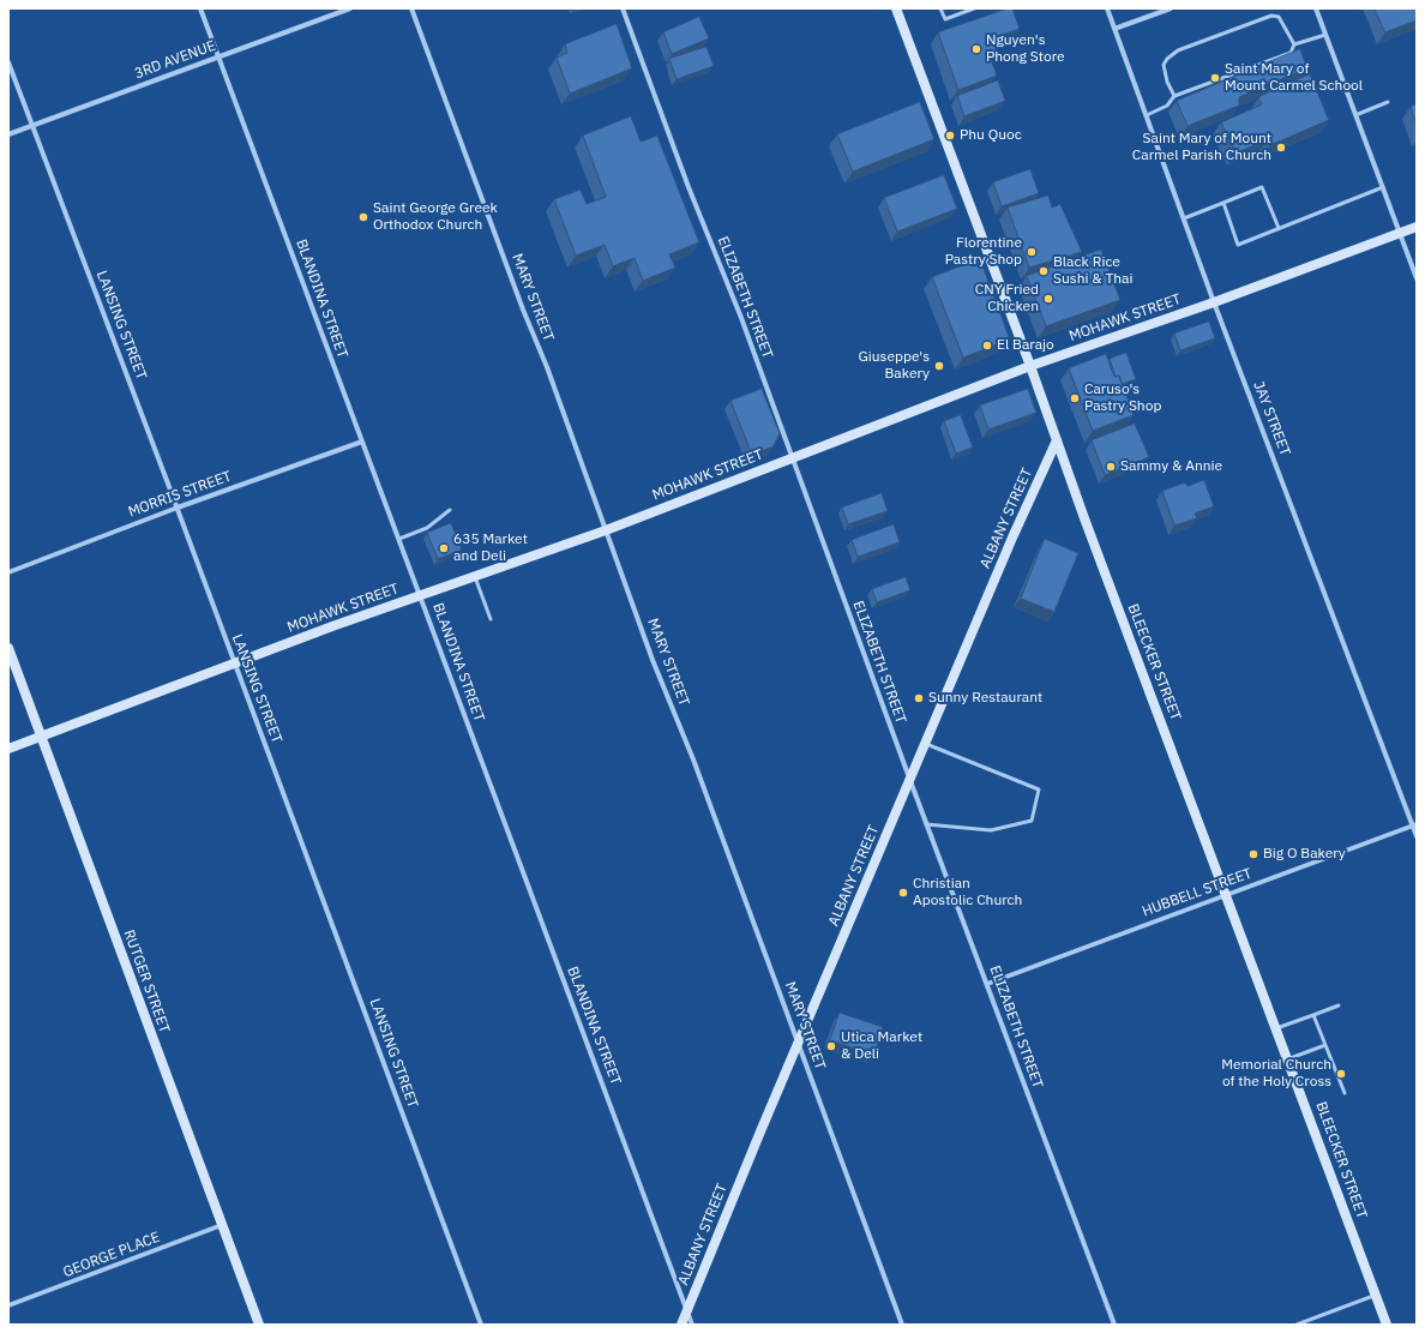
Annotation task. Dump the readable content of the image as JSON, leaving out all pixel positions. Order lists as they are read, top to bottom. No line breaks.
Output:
{"streets":{"street":["3RD AVENUE","MARY STREET","ELIZABETH STREET","BLANDINA STREET","MOHAWK STREET","LANSING STREET","JAY STREET","MORRIS STREET","ALBANY STREET","BLEECKER STREET","HUBBELL STREET","RUTGER STREET","GEORGE PLACE"]},"crossings":[["3RD AVENUE","BLANDINA STREET"],["3RD AVENUE","LANSING STREET"],["MARY STREET","MOHAWK STREET"],["MARY STREET","ALBANY STREET"],["ELIZABETH STREET","MOHAWK STREET"],["ELIZABETH STREET","ALBANY STREET"],["ELIZABETH STREET","HUBBELL STREET"],["BLANDINA STREET","MOHAWK STREET"],["BLANDINA STREET","MORRIS STREET"],["BLANDINA STREET","ALBANY STREET"],["MOHAWK STREET","LANSING STREET"],["MOHAWK STREET","JAY STREET"],["MOHAWK STREET","BLEECKER STREET"],["MOHAWK STREET","RUTGER STREET"],["LANSING STREET","MORRIS STREET"],["JAY STREET","HUBBELL STREET"],["ALBANY STREET","BLEECKER STREET"],["BLEECKER STREET","HUBBELL STREET"],["RUTGER STREET","GEORGE PLACE"]],"places":["Nguyen's Phong Store","Saint Mary of Mount Carmel School","Phu Quoc","Saint Mary of Mount Carmel Parish Church","Saint George Greek Orthodox Church","Florentine Pastry Shop","Black Rice Sushi & Thai","CNY Fried Chicken","El Barajo","Giuseppe's Bakery","Caruso's Pastry Shop","Sammy & Annie","635 Market and Deli","Sunny Restaurant","Big O Bakery","Christian Apostolic Church","Utica Market & Deli","Memorial Church of the Holy Cross"]}
